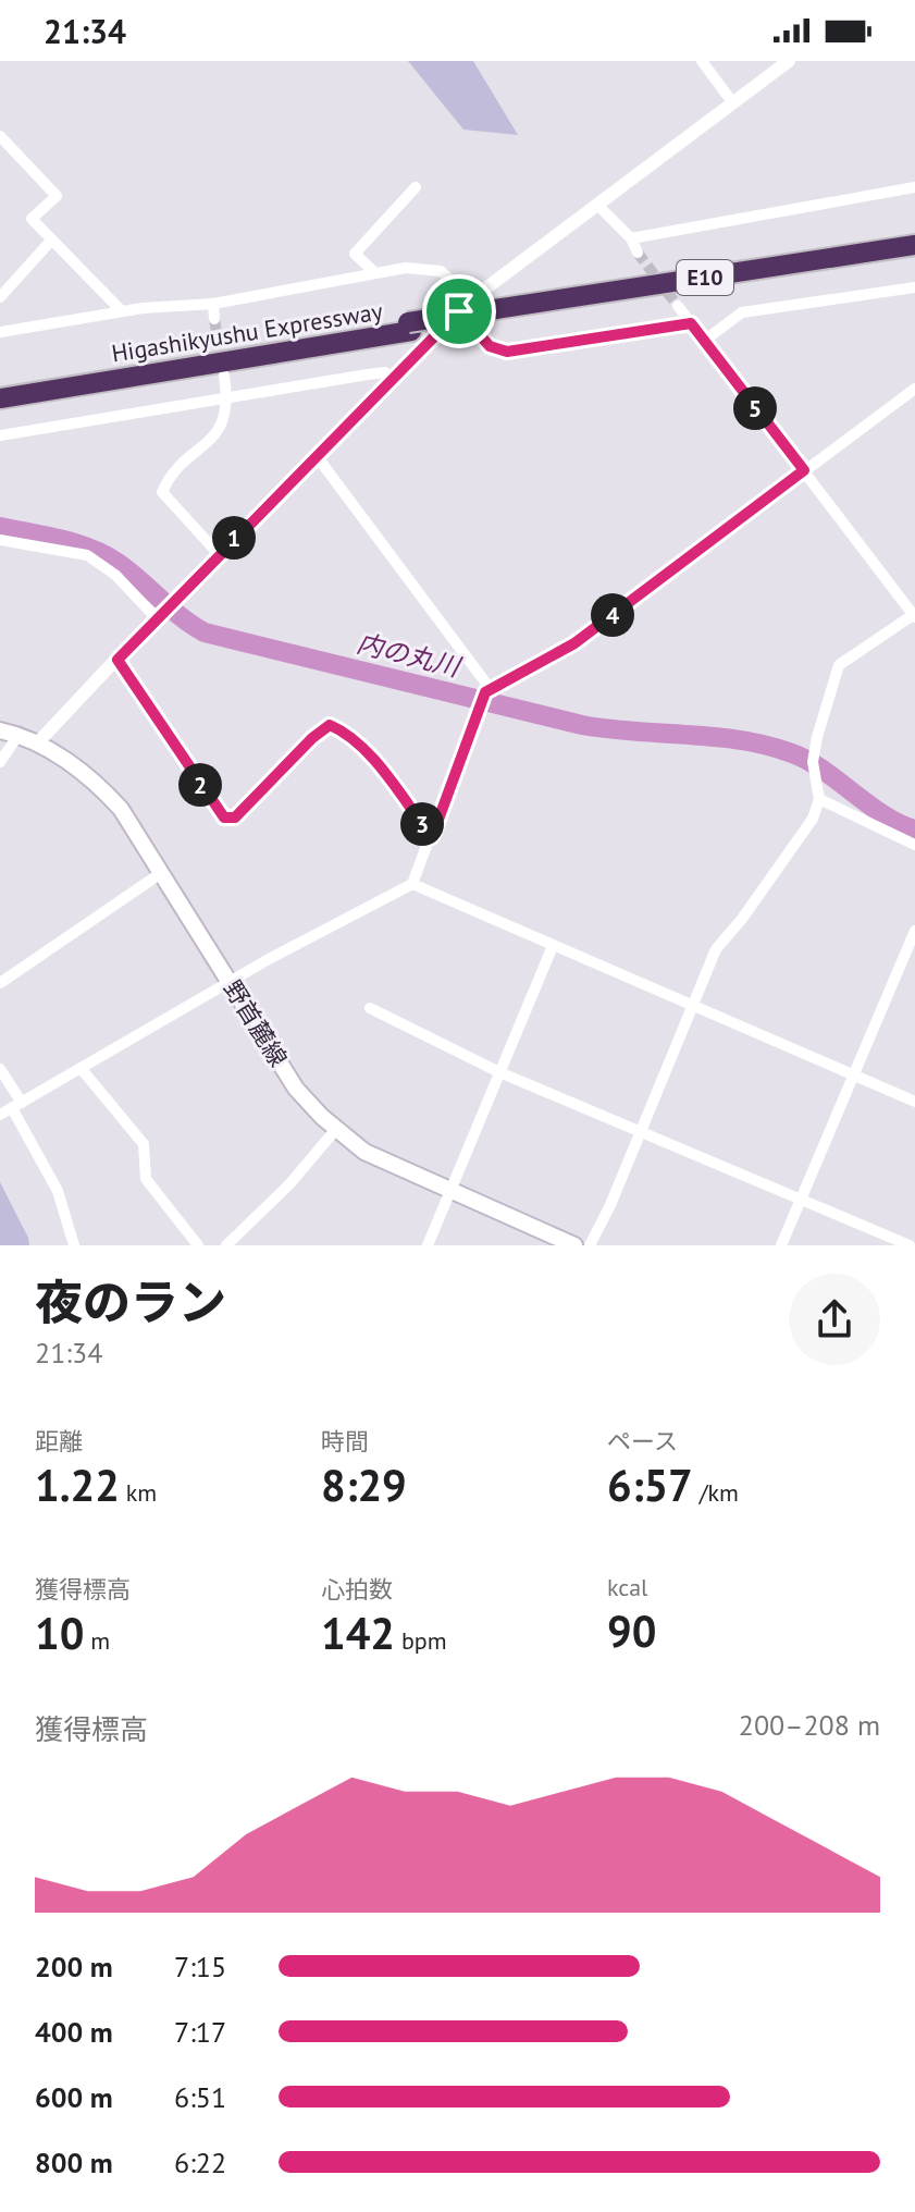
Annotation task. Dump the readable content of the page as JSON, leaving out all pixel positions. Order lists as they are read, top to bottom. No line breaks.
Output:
{"streets":{"highway":["E10","Higashikyushu Expressway"],"main road":["野首麓線"]},"water":["内の丸川"],"page":{"status":"21:34","pins":["5","1","4","2","3"],"heading":["夜のラン","21:34"],"stats":[["距離","1.22 km"],["時間","8:29"],["ペース","6:57 /km"],["獲得標高","10 m"],["心拍数","142 bpm"],["kcal","90"]],"chart":["獲得標高","200–208 m"],"list":[{"name":"200 m","note":"7:15"},{"name":"400 m","note":"7:17"},{"name":"600 m","note":"6:51"},{"name":"800 m","note":"6:22"}]}}
